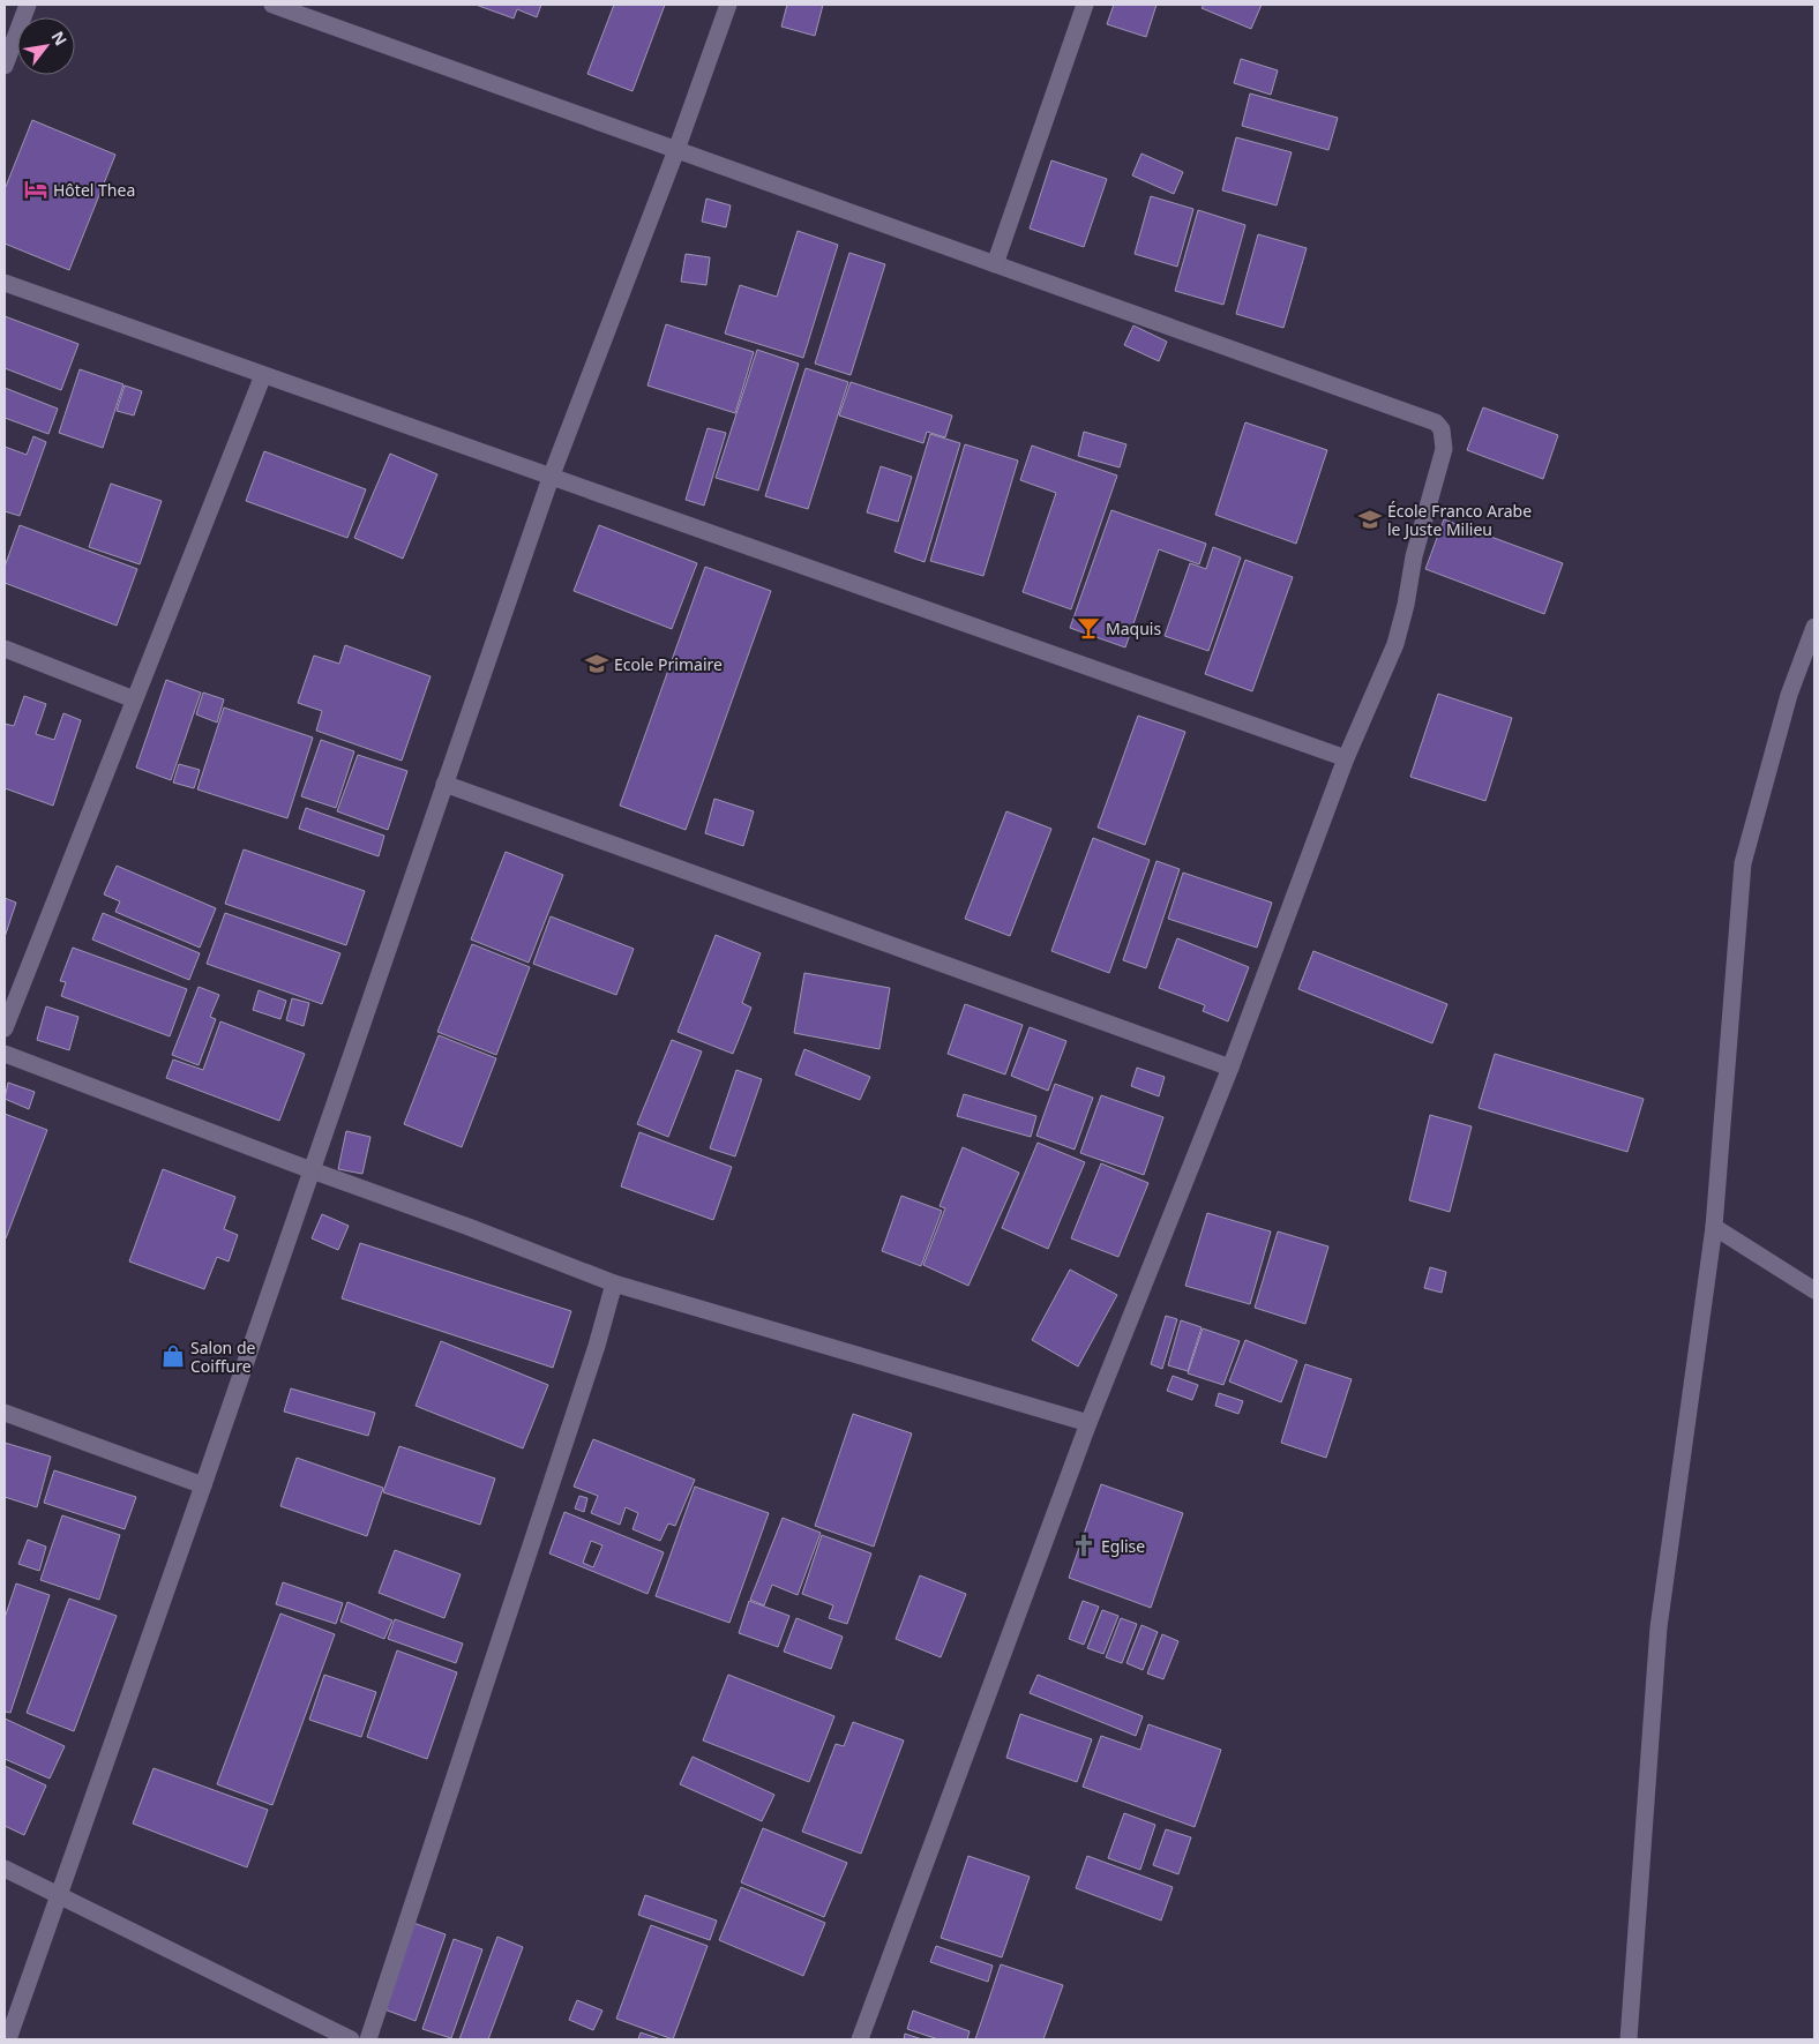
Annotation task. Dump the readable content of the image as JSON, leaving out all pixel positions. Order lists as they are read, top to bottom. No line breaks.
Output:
{"places":{"hotel":["Hôtel Thea"],"school or university":["École Franco Arabe le Juste Milieu","Ecole Primaire"],"bar":["Maquis"],"shop":["Salon de Coiffure"],"church":["Eglise"]},"north":"top right"}
